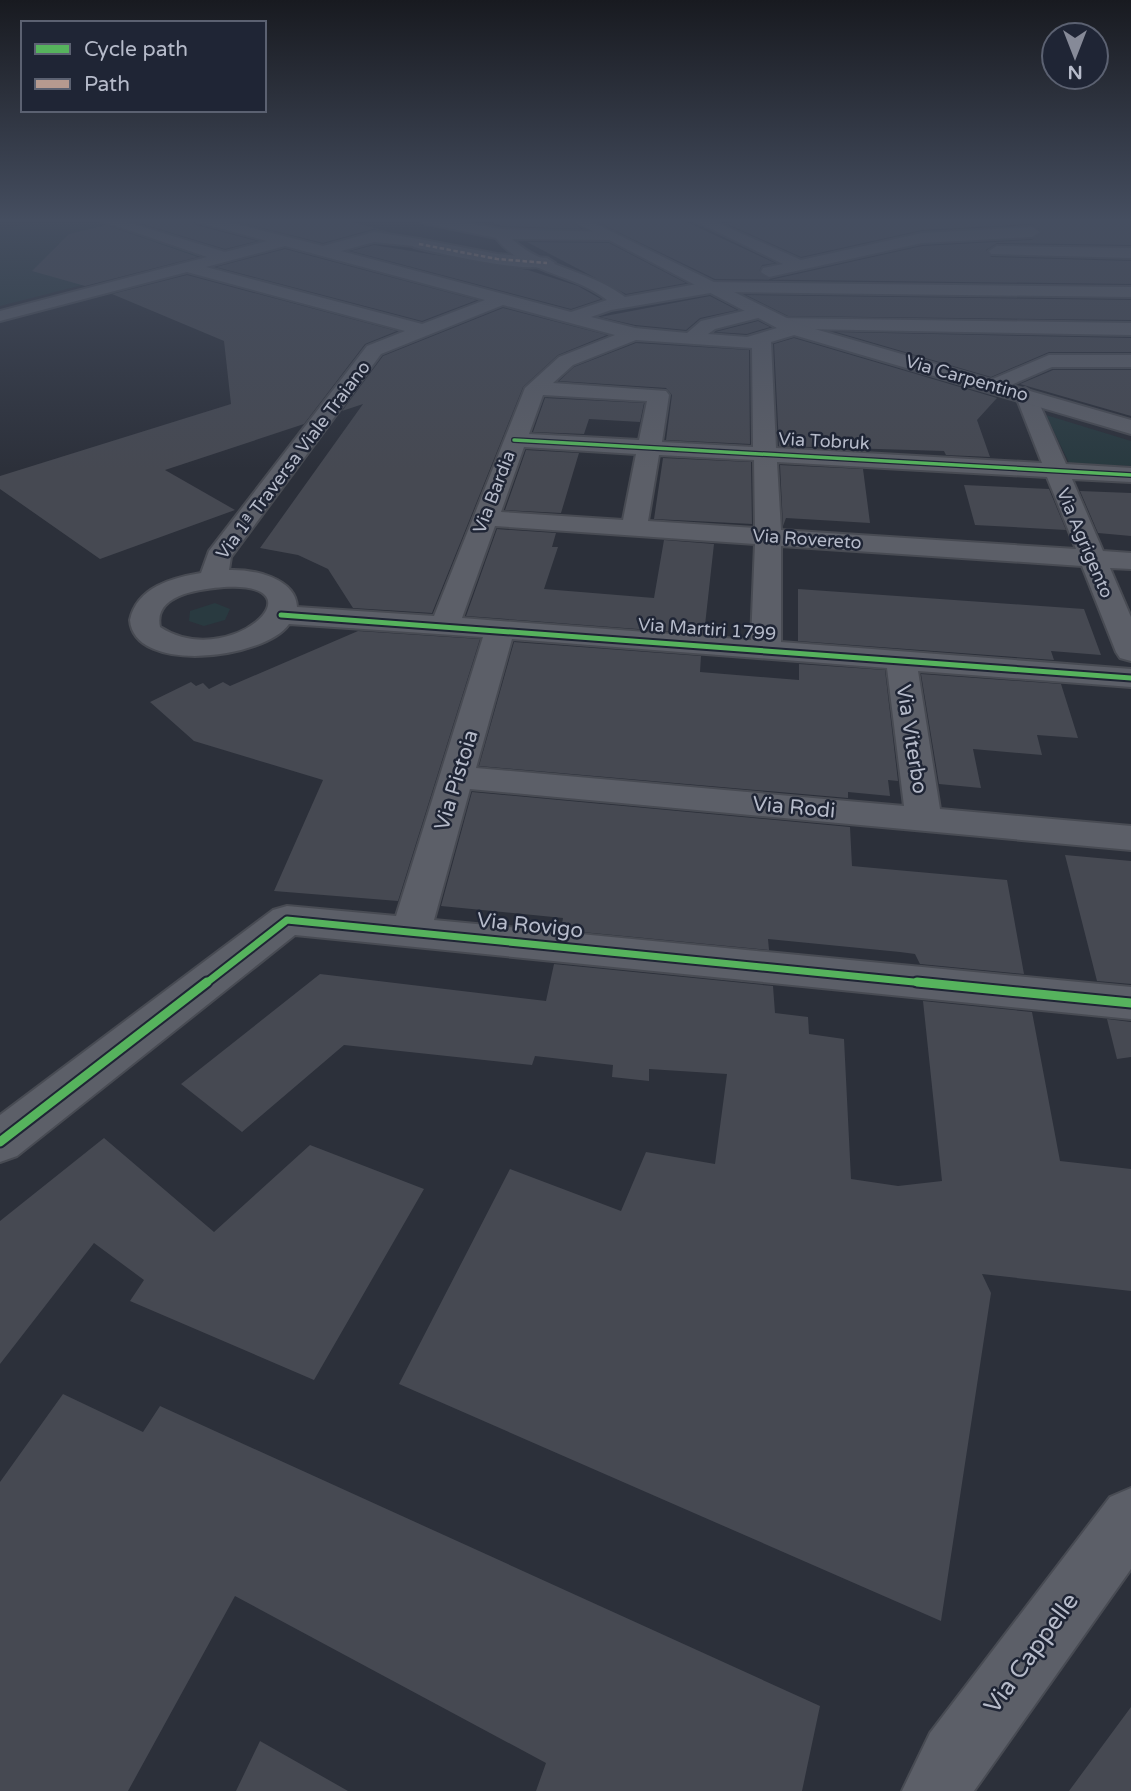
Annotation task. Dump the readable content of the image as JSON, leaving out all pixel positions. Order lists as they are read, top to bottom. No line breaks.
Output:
{"streets":{"street":["Via Carpentino","Via Tobruk","Via 1ª Traversa Viale Traiano","Via Bardia","Via Rovereto","Via Agrigento","Via Martiri 1799","Via Viterbo","Via Pistoia","Via Rodi","Via Rovigo","Via Cappelle"]},"crossings":[["Via Carpentino","Via Agrigento"],["Via Tobruk","Via Bardia"],["Via Tobruk","Via Agrigento"],["Via Bardia","Via Rovereto"],["Via Bardia","Via Martiri 1799"],["Via Rovereto","Via Agrigento"],["Via Martiri 1799","Via Viterbo"],["Via Martiri 1799","Via Pistoia"],["Via Viterbo","Via Rodi"],["Via Pistoia","Via Rodi"],["Via Pistoia","Via Rovigo"]],"legend":["Cycle path","Path"],"north":"bottom"}
